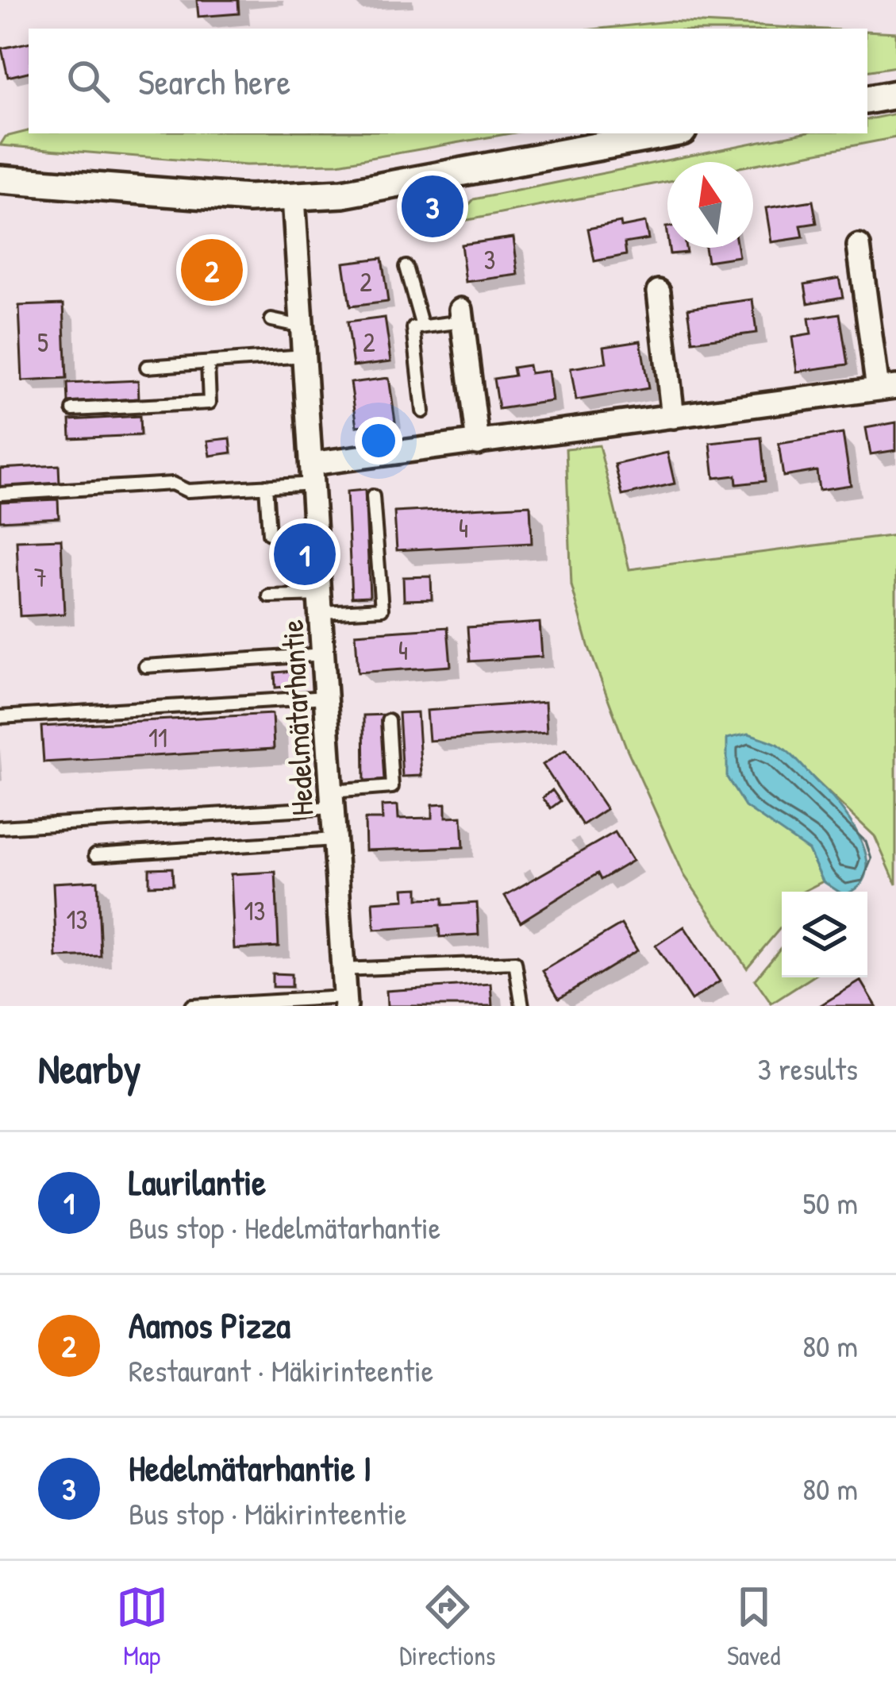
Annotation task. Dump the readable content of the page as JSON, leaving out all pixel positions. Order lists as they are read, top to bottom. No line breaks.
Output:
{"streets":{"street":["Hedelmätarhantie"]},"house_numbers":["3","2","5","2","4","7","4","11","13","13"],"north":"top","page":{"search":"Search here","pins":["3","2","1"],"heading":["Nearby","3 results"],"list":[{"mark":"1","name":"Laurilantie","note":"Bus stop · Hedelmätarhantie","value":"50 m"},{"mark":"2","name":"Aamos Pizza","note":"Restaurant · Mäkirinteentie","value":"80 m"},{"mark":"3","name":"Hedelmätarhantie I","note":"Bus stop · Mäkirinteentie","value":"80 m"}],"nav":["Map","Directions","Saved"]}}
